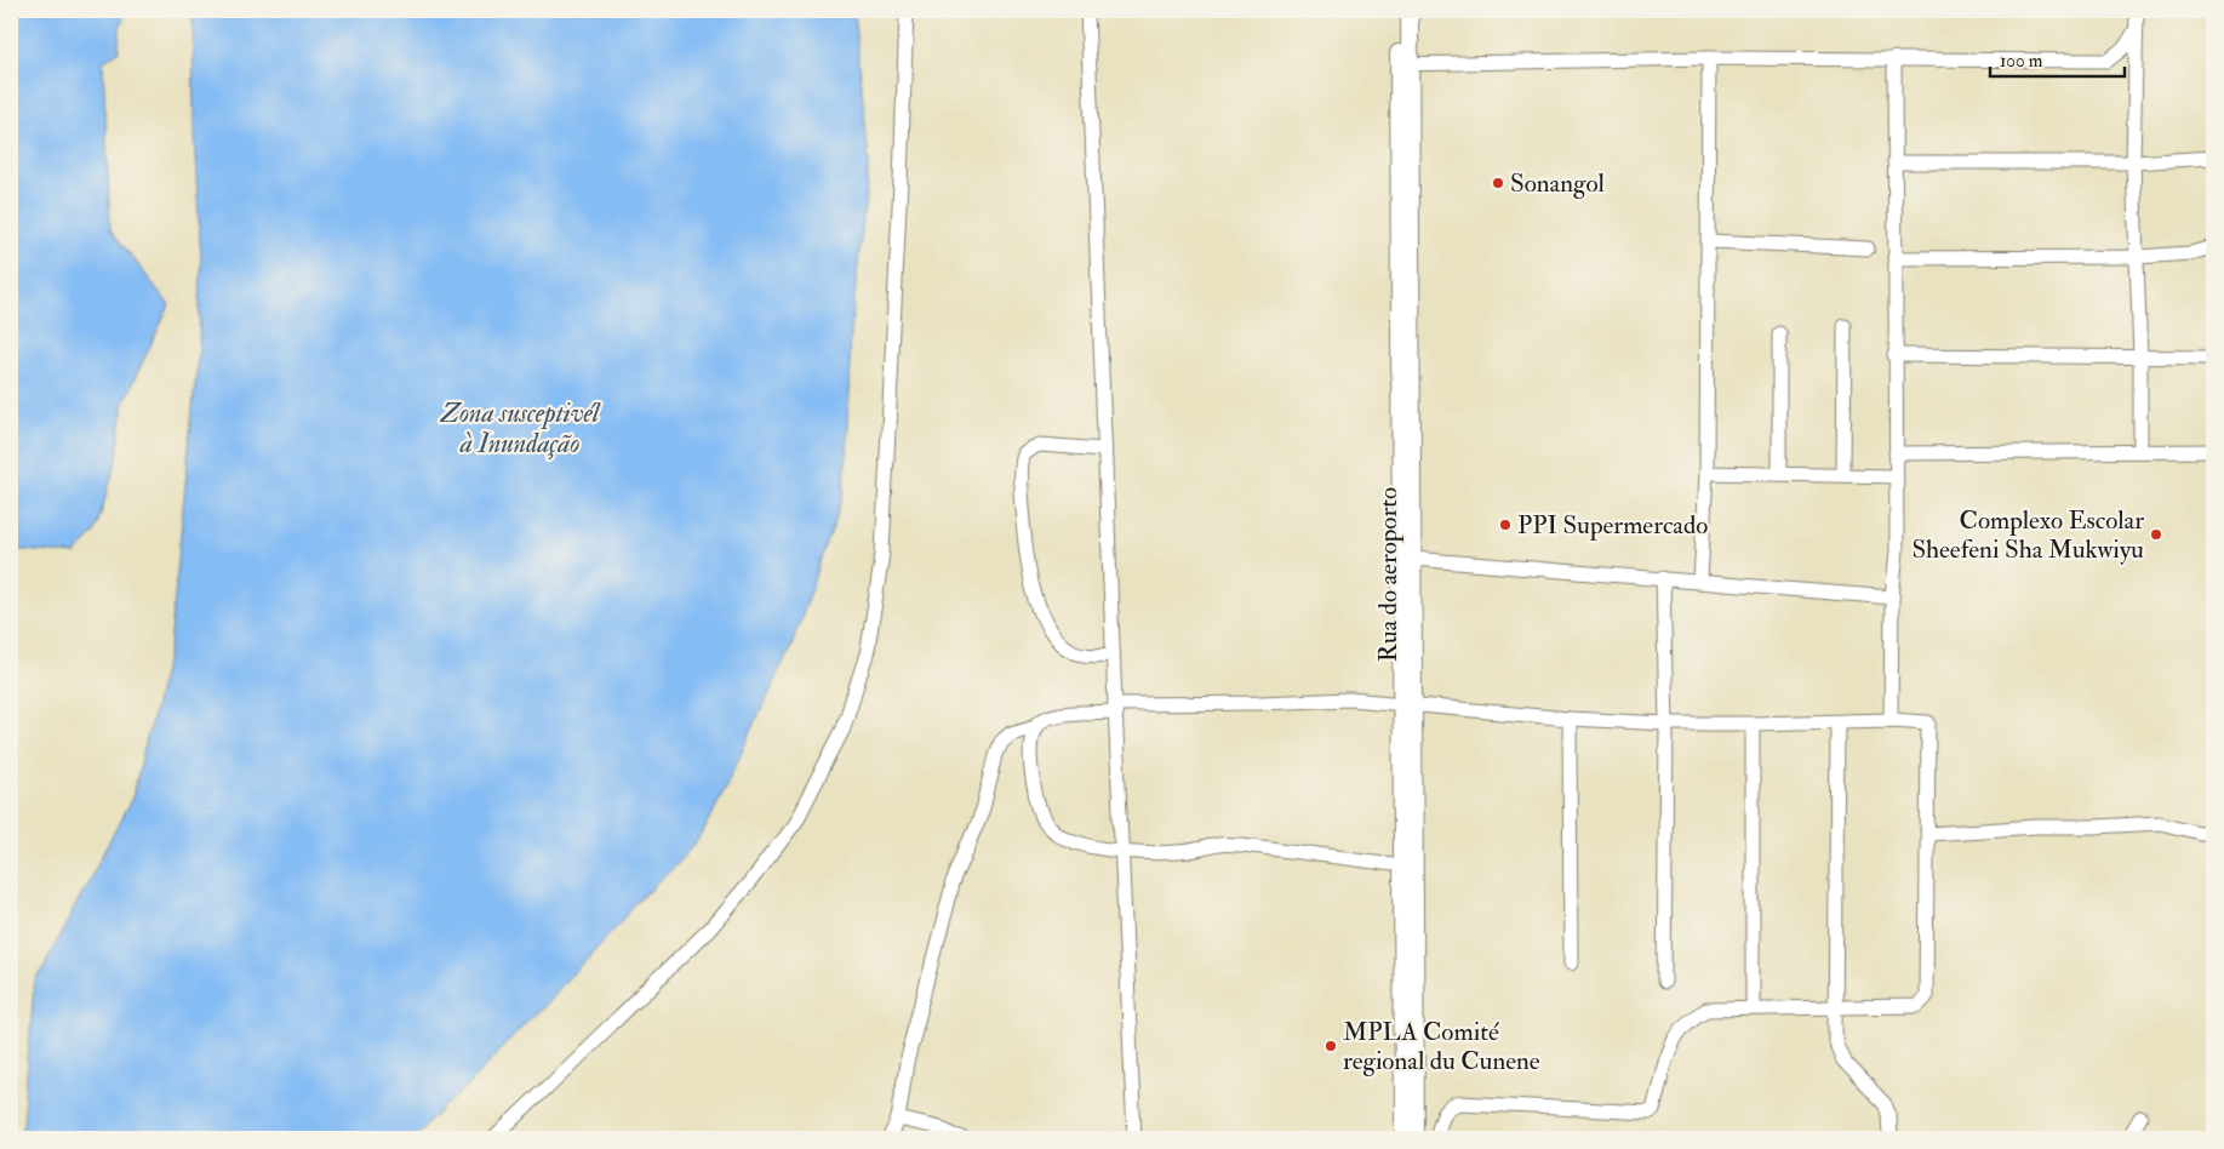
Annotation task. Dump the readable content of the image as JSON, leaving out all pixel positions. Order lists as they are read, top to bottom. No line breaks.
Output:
{"streets":{"main road":["Rua do aeroporto"]},"water":["Zona susceptivél à Inundação"],"places":["Sonangol","PPI Supermercado","Complexo Escolar Sheefeni Sha Mukwiyu","MPLA Comité regional du Cunene"],"scale_bar":"100 m"}
